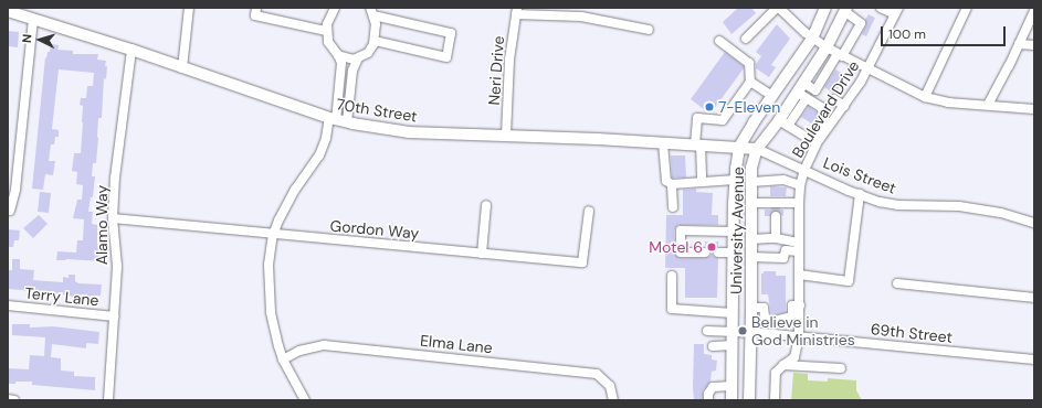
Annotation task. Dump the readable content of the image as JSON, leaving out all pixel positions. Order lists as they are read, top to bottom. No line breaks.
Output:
{"streets":{"main road":["70th Street","University Avenue"],"street":["Neri Drive","Boulevard Drive","Lois Street","Alamo Way","Gordon Way","Terry Lane","69th Street","Elma Lane"]},"crossings":[["Neri Drive","70th Street"],["Boulevard Drive","Lois Street"],["Boulevard Drive","69th Street"],["70th Street","Lois Street"],["70th Street","Alamo Way"],["70th Street","University Avenue"],["Lois Street","University Avenue"],["Alamo Way","Gordon Way"],["Alamo Way","Terry Lane"],["University Avenue","69th Street"]],"places":["7-Eleven","Motel 6","Believe in God Ministries"],"scale_bar":"100 m","north":"left"}
